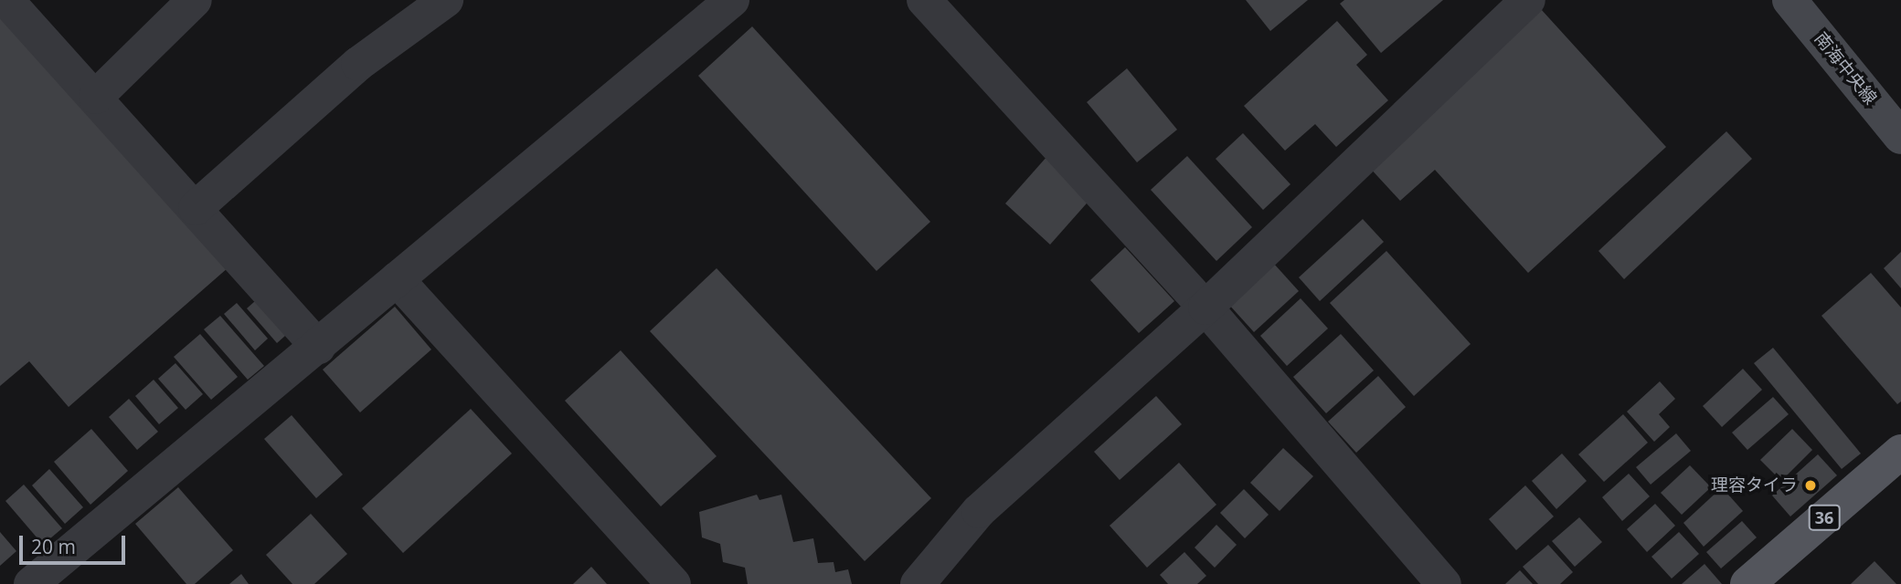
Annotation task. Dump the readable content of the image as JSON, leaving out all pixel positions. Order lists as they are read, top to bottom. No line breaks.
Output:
{"streets":{"main road":["36"],"street":["南海中央線"]},"places":["理容タイラ"],"scale_bar":"20 m"}
